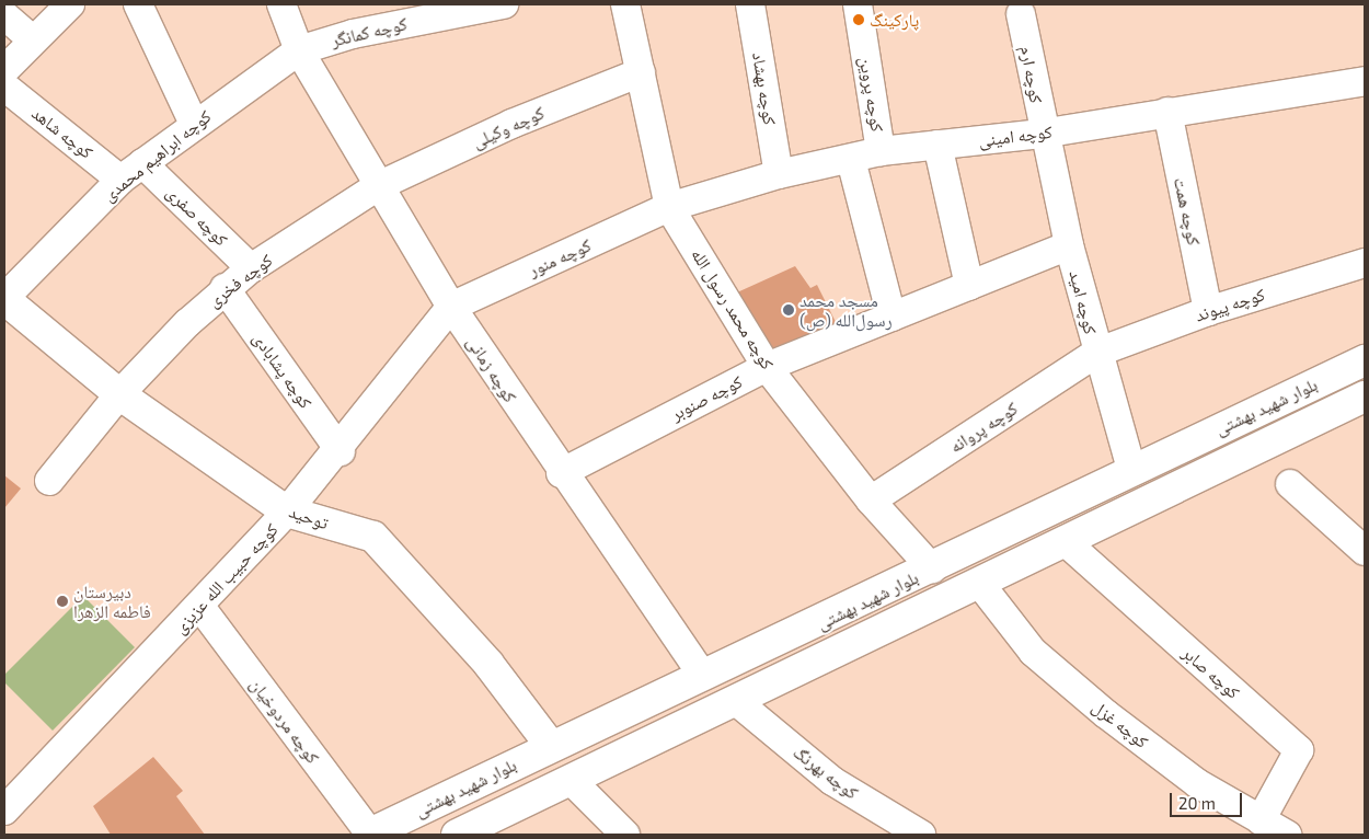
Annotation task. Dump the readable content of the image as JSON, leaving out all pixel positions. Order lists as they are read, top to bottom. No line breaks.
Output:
{"streets":{"main road":["بلوار شهید بهشتی","توحید"],"street":["کوچه کمانگر","کوچه ارم","کوچه بهشاد","کوچه پروین","کوچه وکیلی","کوچه شاهد","کوچه امینی","کوچه ابراهیم محمدی","کوچه همت","کوچه صفری","کوچه منور","کوچه فخری","کوچه امید","کوچه پیوند","کوچه محمد رسول الله","کوچه زمانی","کوچه پشابادی","کوچه صنوبر","کوچه پروانه","کوچه حبیب الله عزیزی","کوچه صابر","کوچه مردوخیان","کوچه غزل","کوچه بهرنگ"]},"crossings":[["کوچه کمانگر","کوچه ابراهیم محمدی"],["کوچه کمانگر","کوچه زمانی"],["کوچه ارم","کوچه امینی"],["کوچه ارم","کوچه امید"],["کوچه بهشاد","کوچه امینی"],["کوچه پروین","کوچه امینی"],["کوچه وکیلی","کوچه فخری"],["کوچه وکیلی","کوچه محمد رسول الله"],["کوچه وکیلی","کوچه زمانی"],["کوچه شاهد","کوچه ابراهیم محمدی"],["کوچه شاهد","کوچه صفری"],["کوچه امینی","کوچه همت"],["کوچه امینی","کوچه منور"],["کوچه امینی","کوچه امید"],["کوچه امینی","کوچه محمد رسول الله"],["کوچه ابراهیم محمدی","کوچه صفری"],["کوچه ابراهیم محمدی","کوچه زمانی"],["کوچه ابراهیم محمدی","توحید"],["کوچه همت","کوچه پیوند"],["کوچه صفری","کوچه فخری"],["کوچه منور","کوچه محمد رسول الله"],["کوچه منور","کوچه زمانی"],["کوچه منور","کوچه حبیب الله عزیزی"],["کوچه فخری","کوچه زمانی"],["کوچه فخری","کوچه پشابادی"],["کوچه فخری","توحید"],["کوچه امید","کوچه پیوند"],["کوچه امید","کوچه صنوبر"],["کوچه امید","بلوار شهید بهشتی"],["کوچه امید","کوچه پروانه"],["کوچه پیوند","کوچه پروانه"],["کوچه محمد رسول الله","کوچه صنوبر"],["کوچه محمد رسول الله","بلوار شهید بهشتی"],["کوچه محمد رسول الله","کوچه پروانه"],["کوچه زمانی","کوچه صنوبر"],["کوچه زمانی","بلوار شهید بهشتی"],["کوچه زمانی","کوچه حبیب الله عزیزی"],["کوچه پشابادی","کوچه حبیب الله عزیزی"],["بلوار شهید بهشتی","توحید"],["بلوار شهید بهشتی","کوچه صابر"],["بلوار شهید بهشتی","کوچه مردوخیان"],["بلوار شهید بهشتی","کوچه غزل"],["بلوار شهید بهشتی","کوچه بهرنگ"],["توحید","کوچه حبیب الله عزیزی"],["کوچه حبیب الله عزیزی","کوچه مردوخیان"],["کوچه صابر","کوچه غزل"]],"places":["پارکینگ","مسجد محمد رسول‌الله (ص)","دبیرستان فاطمه الزهرا"],"scale_bar":"20 m"}
